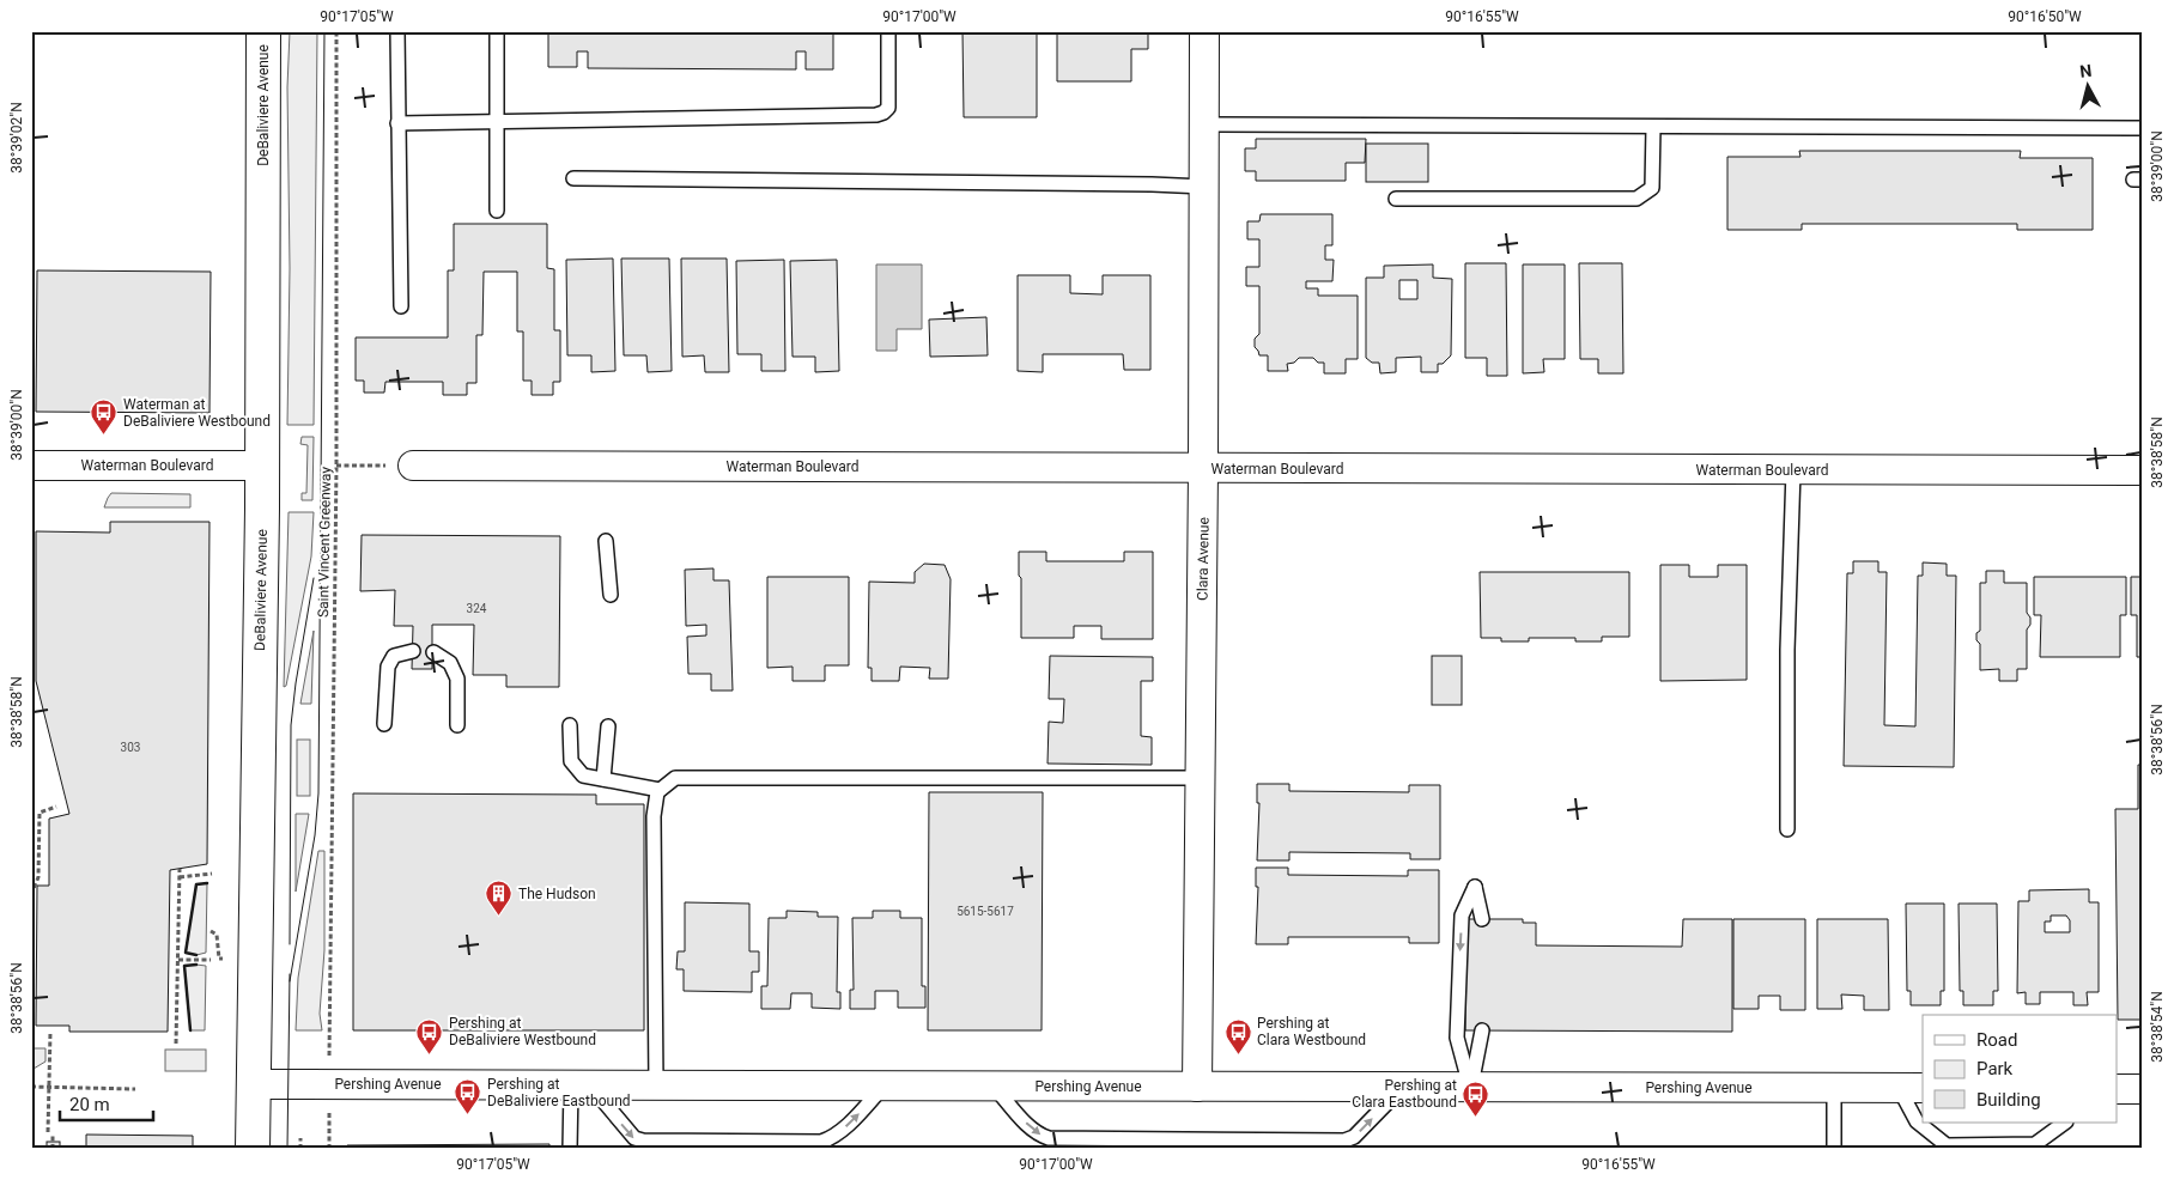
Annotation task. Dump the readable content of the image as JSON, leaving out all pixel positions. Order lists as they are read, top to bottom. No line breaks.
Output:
{"streets":{"main road":["DeBaliviere Avenue"],"street":["Waterman Boulevard","Clara Avenue","Pershing Avenue"],"path":["Saint Vincent Greenway"]},"crossings":[["DeBaliviere Avenue","Waterman Boulevard"],["DeBaliviere Avenue","Pershing Avenue"],["Waterman Boulevard","Clara Avenue"],["Clara Avenue","Pershing Avenue"]],"places":{"bus stop":["Waterman at DeBaliviere Westbound","Pershing at DeBaliviere Westbound","Pershing at Clara Westbound","Pershing at DeBaliviere Eastbound","Pershing at Clara Eastbound"],"building":["The Hudson"]},"house_numbers":["324","303","5615-5617"],"legend":["Road","Park","Building"],"scale_bar":"20 m","north":"top","coordinates":["90°17'05\"W","90°17'00\"W","90°16'55\"W","90°16'50\"W","38°39'02\"N","38°39'00\"N","38°38'58\"N","38°38'56\"N","38°38'54\"N"]}
